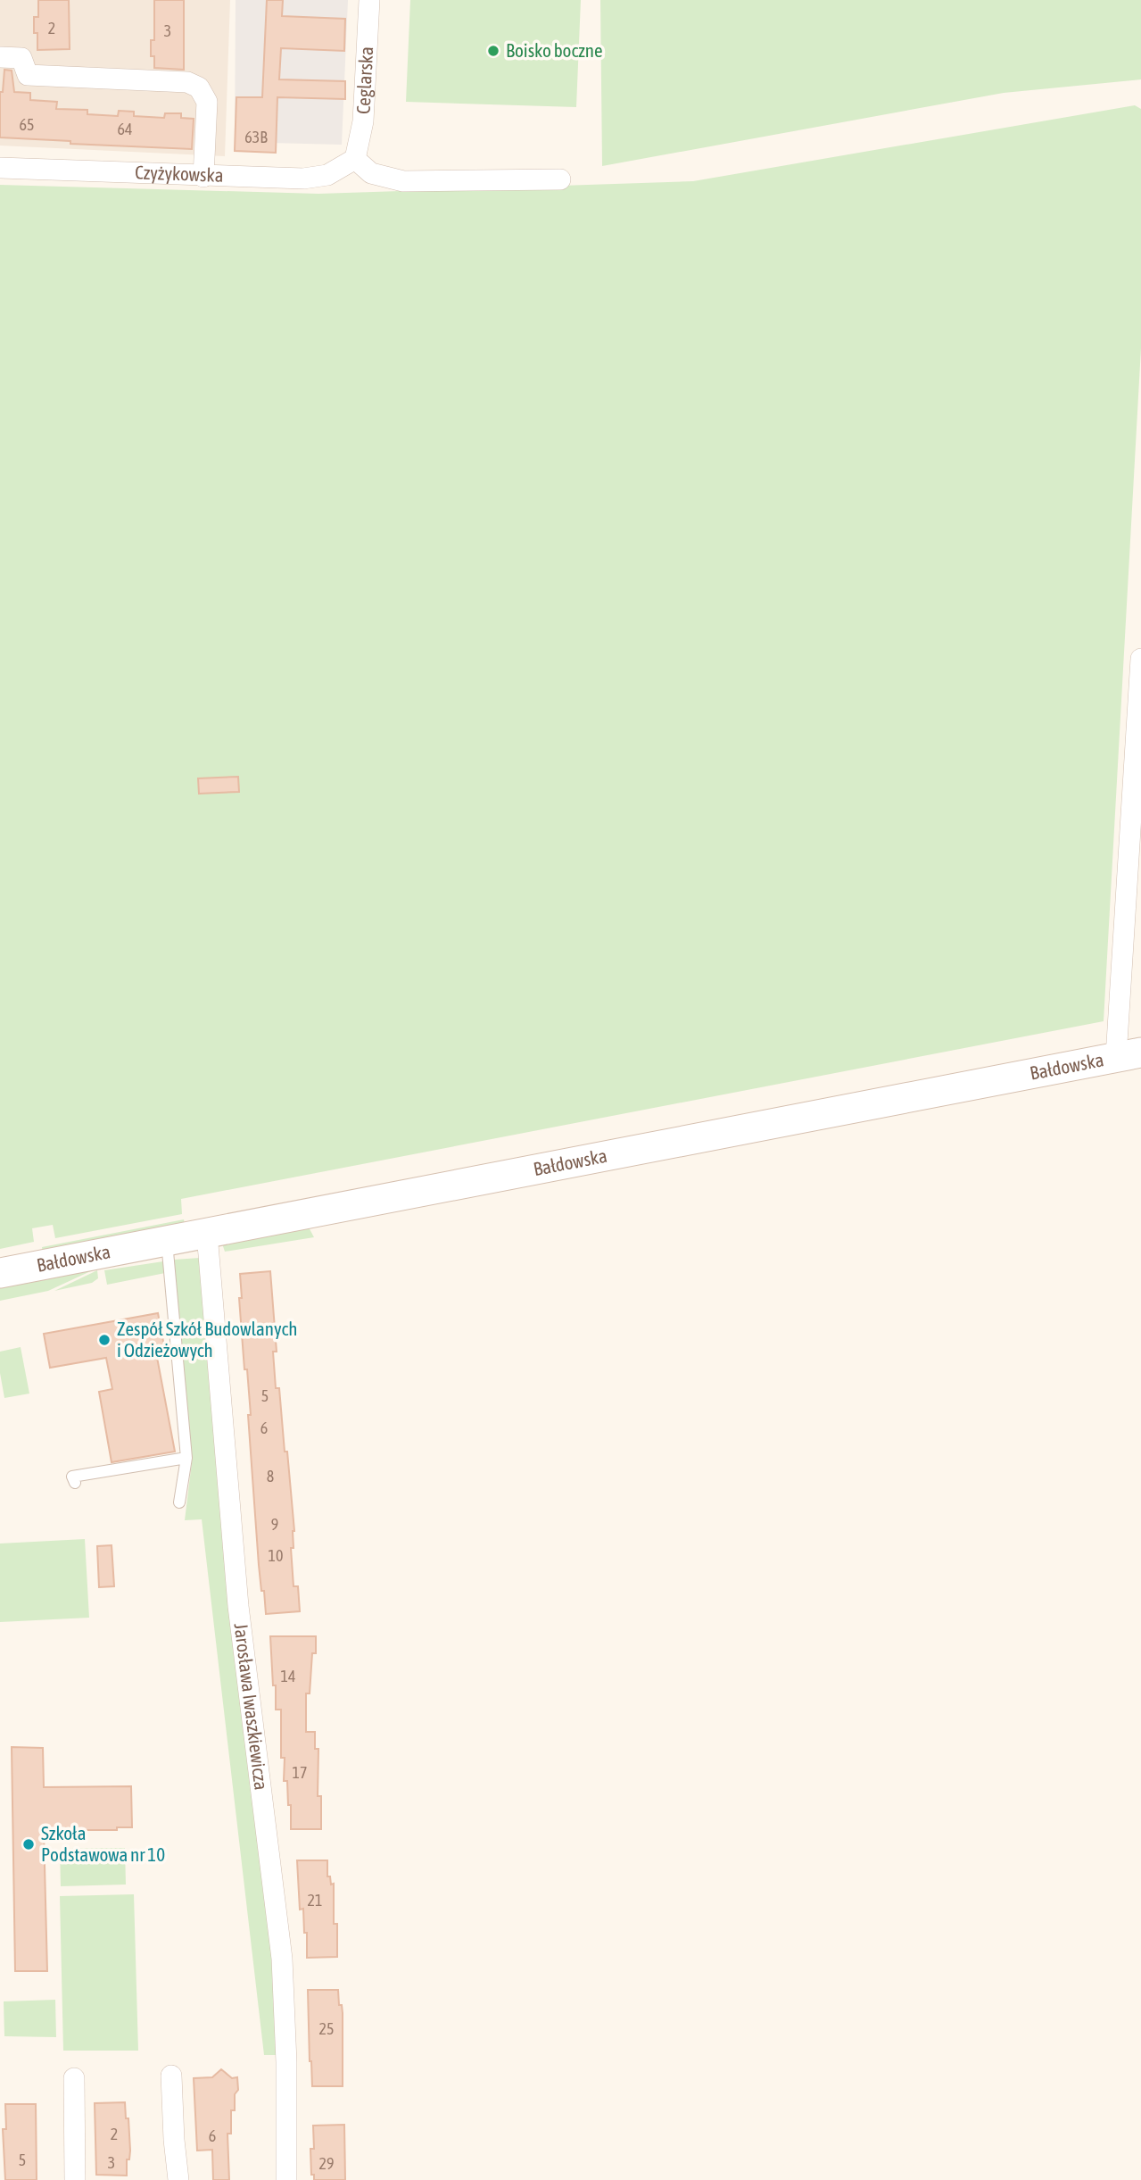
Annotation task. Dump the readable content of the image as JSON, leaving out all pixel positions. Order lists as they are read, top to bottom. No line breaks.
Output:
{"streets":{"street":["Ceglarska","Czyżykowska","Bałdowska","Jarosława Iwaszkiewicza"]},"crossings":[["Ceglarska","Czyżykowska"],["Bałdowska","Jarosława Iwaszkiewicza"]],"places":["Boisko boczne","Zespół Szkół Budowlanych i Odzieżowych","Szkoła Podstawowa nr 10"],"house_numbers":["2","3","65","64","63B","5","6","8","9","10","14","17","21","25","2","6","5","3","29"]}
